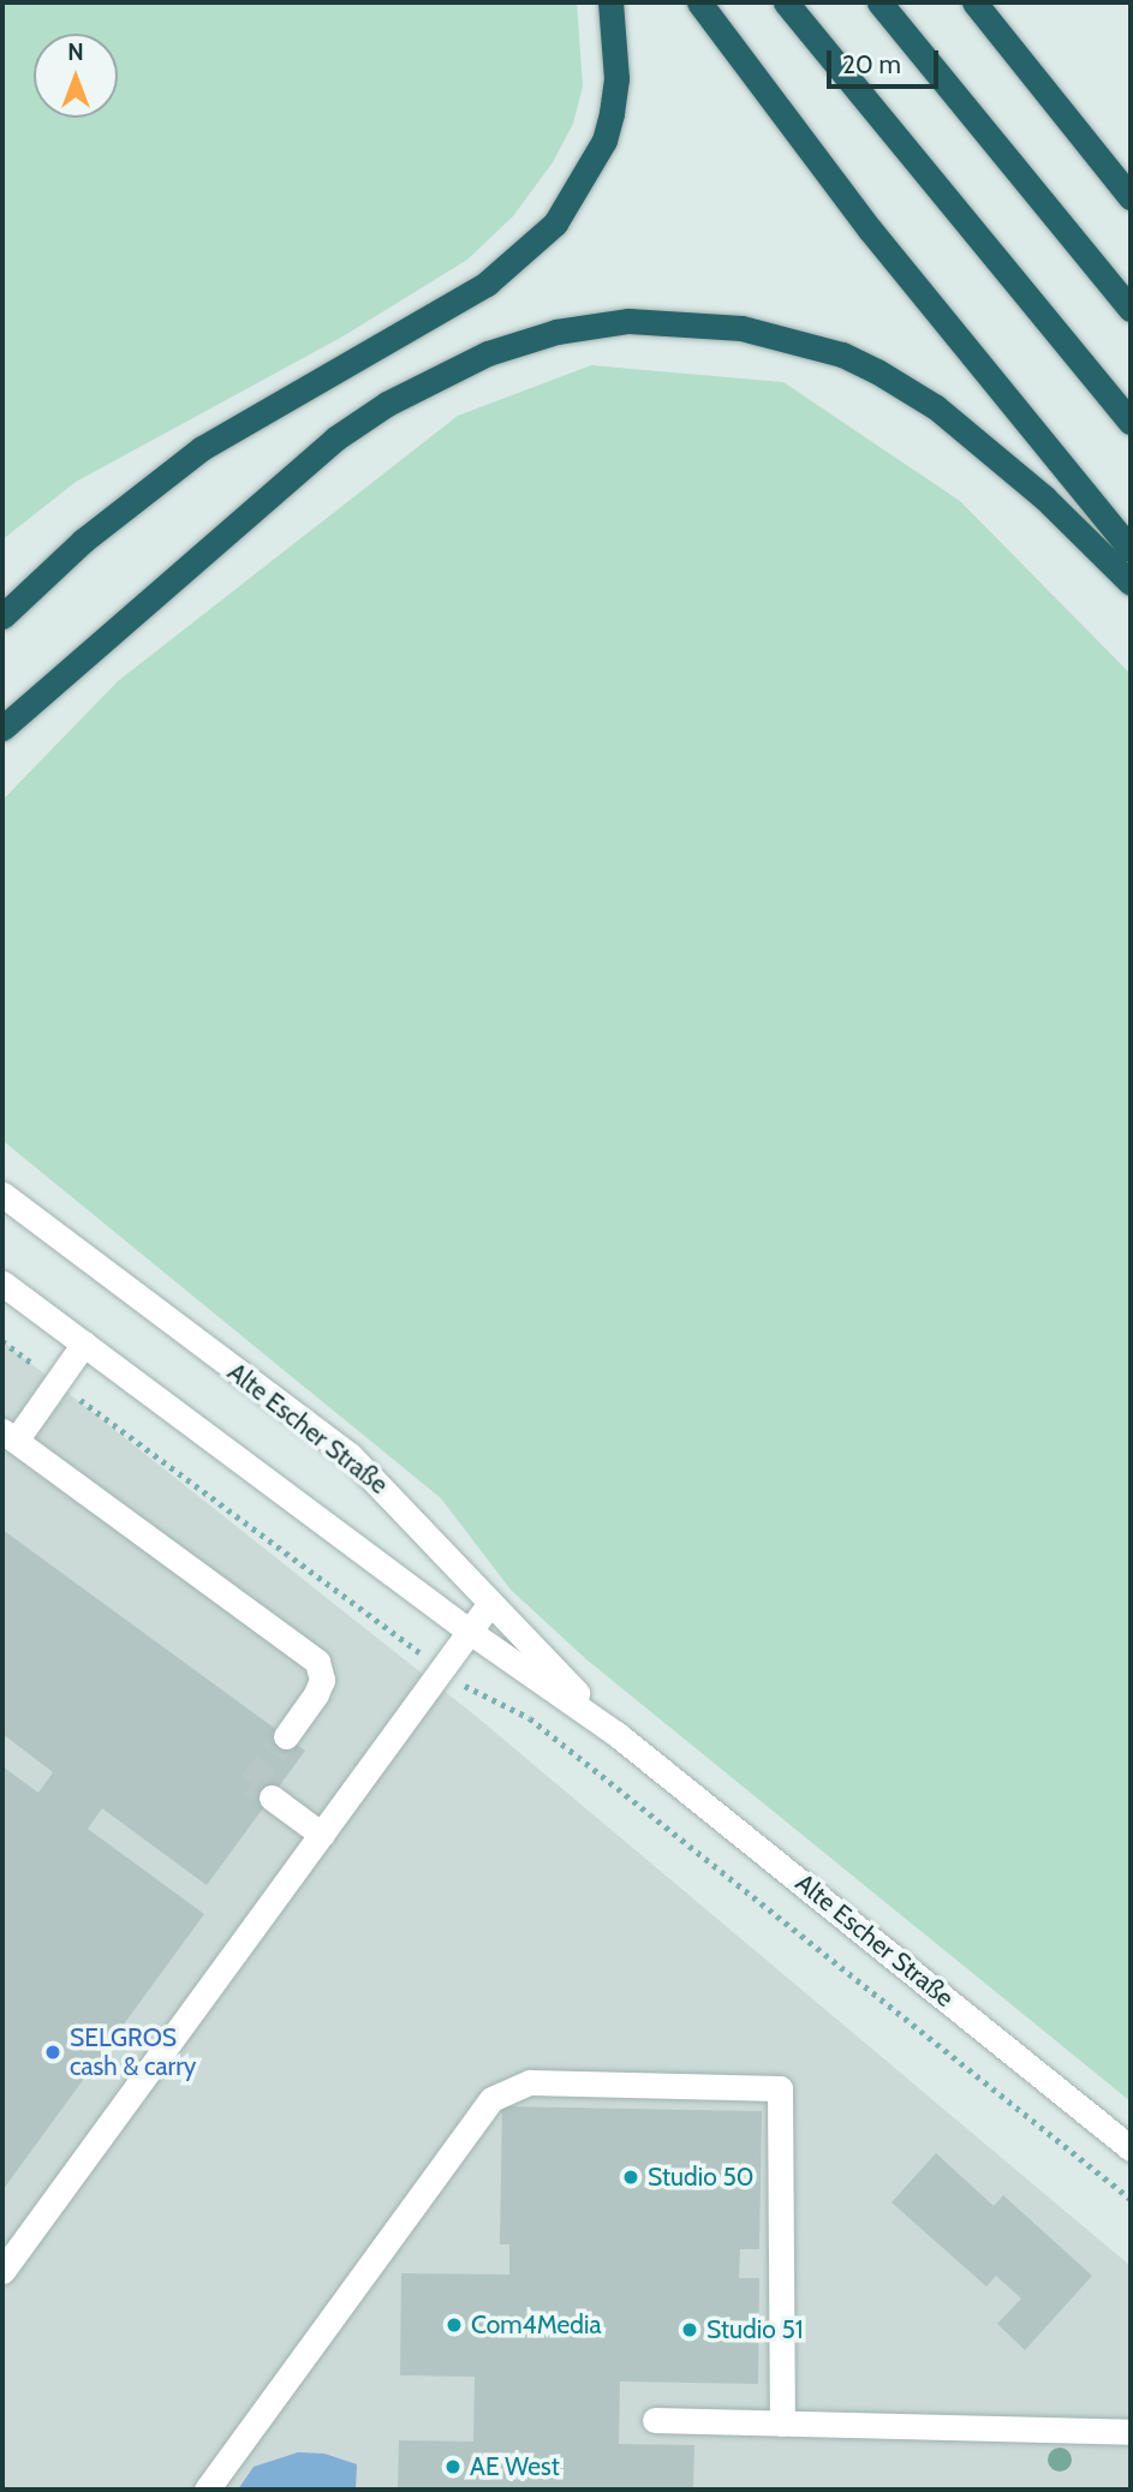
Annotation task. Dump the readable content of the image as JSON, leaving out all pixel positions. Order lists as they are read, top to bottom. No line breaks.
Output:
{"streets":{"street":["Alte Escher Straße"]},"places":["SELGROS cash & carry","Studio 50","Com4Media","Studio 51","AE West"],"scale_bar":"20 m","north":"top"}
